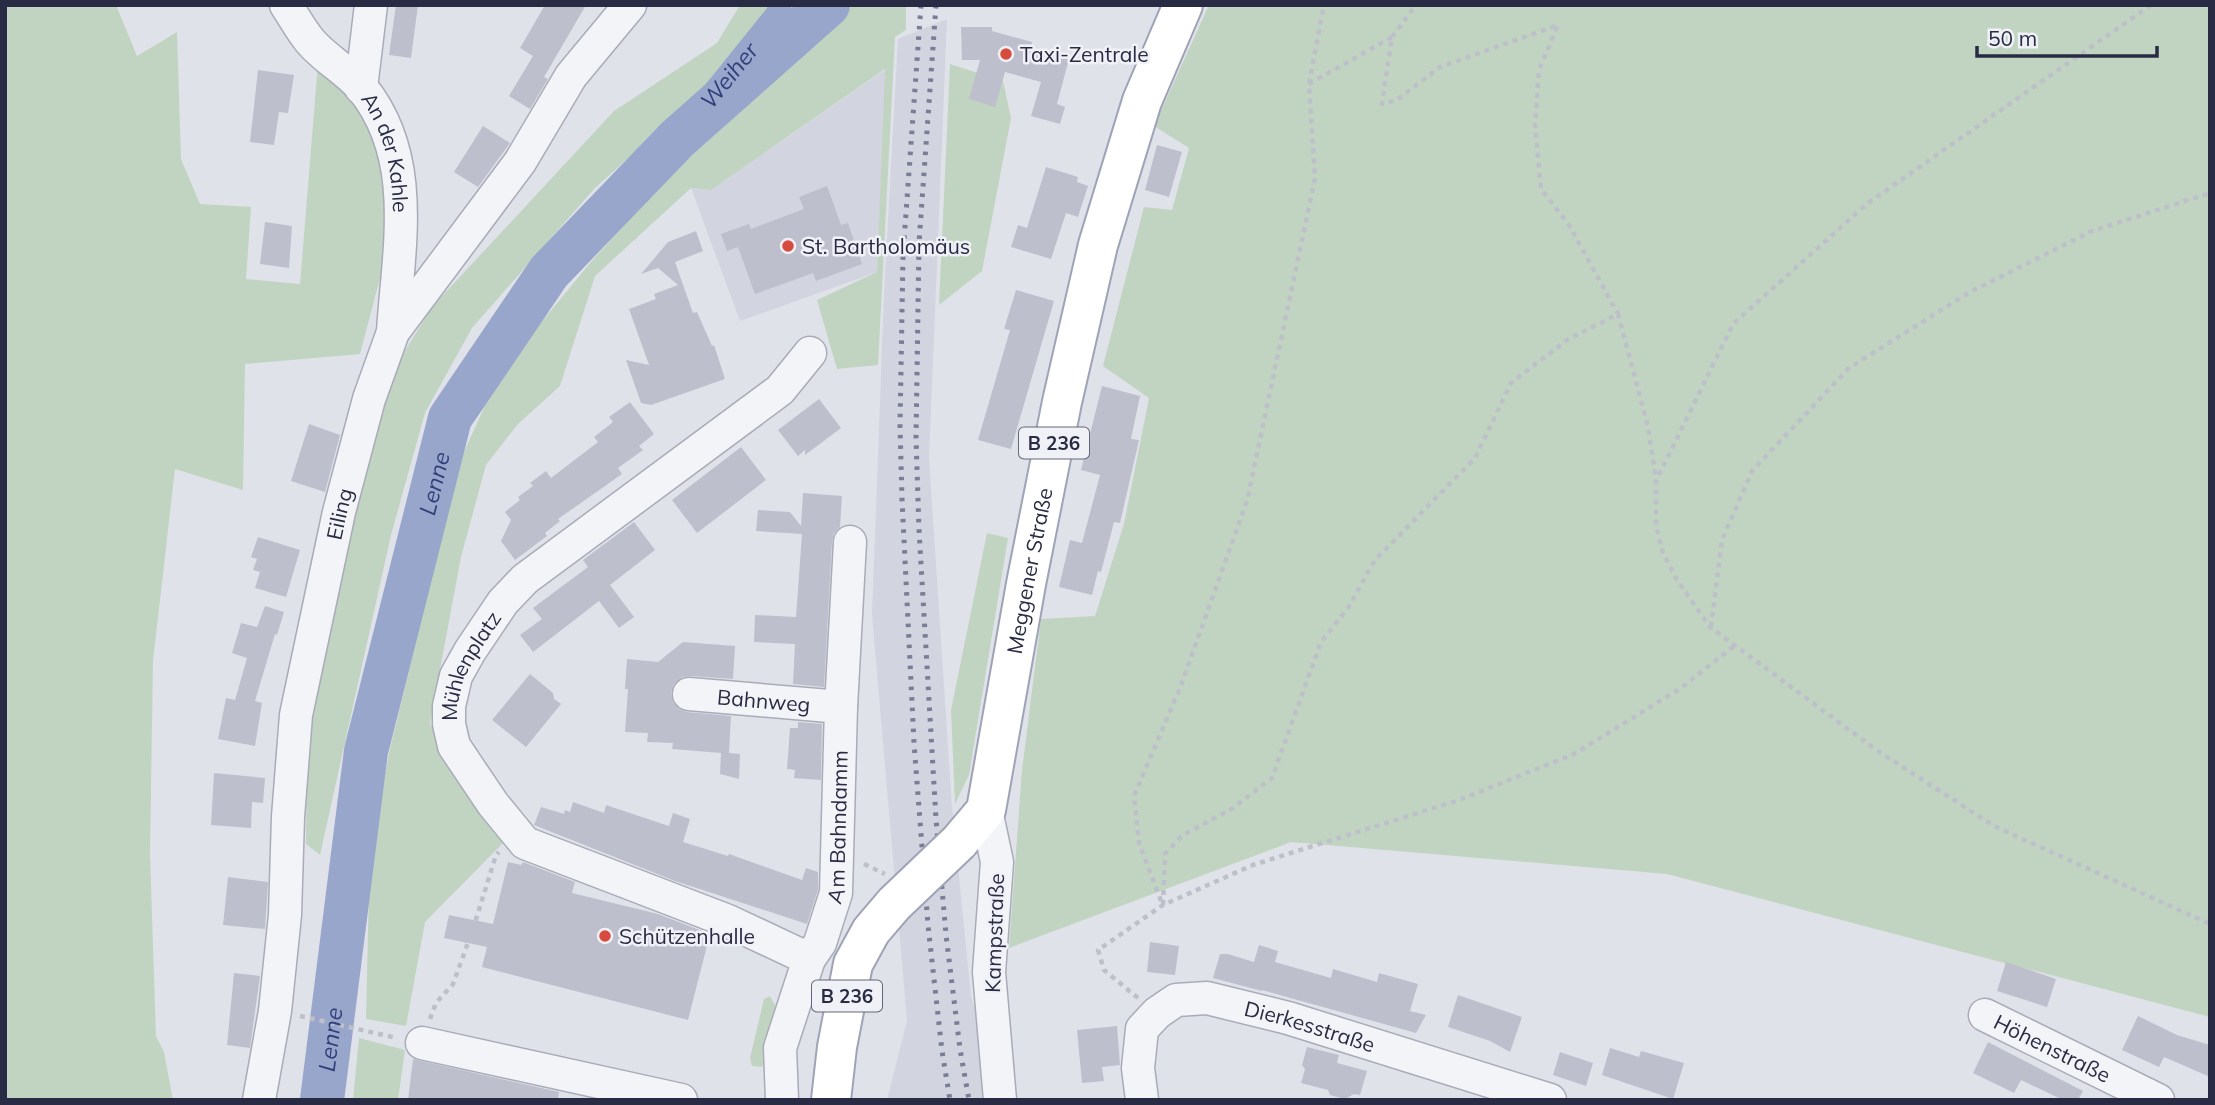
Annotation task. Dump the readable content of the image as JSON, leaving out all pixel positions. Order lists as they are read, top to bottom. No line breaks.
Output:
{"streets":{"main road":["B 236","Meggener Straße"],"street":["An der Kahle","Eiling","Mühlenplatz","Bahnweg","Am Bahndamm","Kampstraße","Dierkesstraße","Höhenstraße"]},"crossings":[["An der Kahle","Eiling"],["B 236","Meggener Straße"],["B 236","Kampstraße"],["Meggener Straße","Kampstraße"],["Mühlenplatz","Am Bahndamm"],["Bahnweg","Am Bahndamm"]],"water":["Weiher","Lenne"],"places":["Taxi-Zentrale","St. Bartholomäus","Schützenhalle"],"scale_bar":"50 m"}
